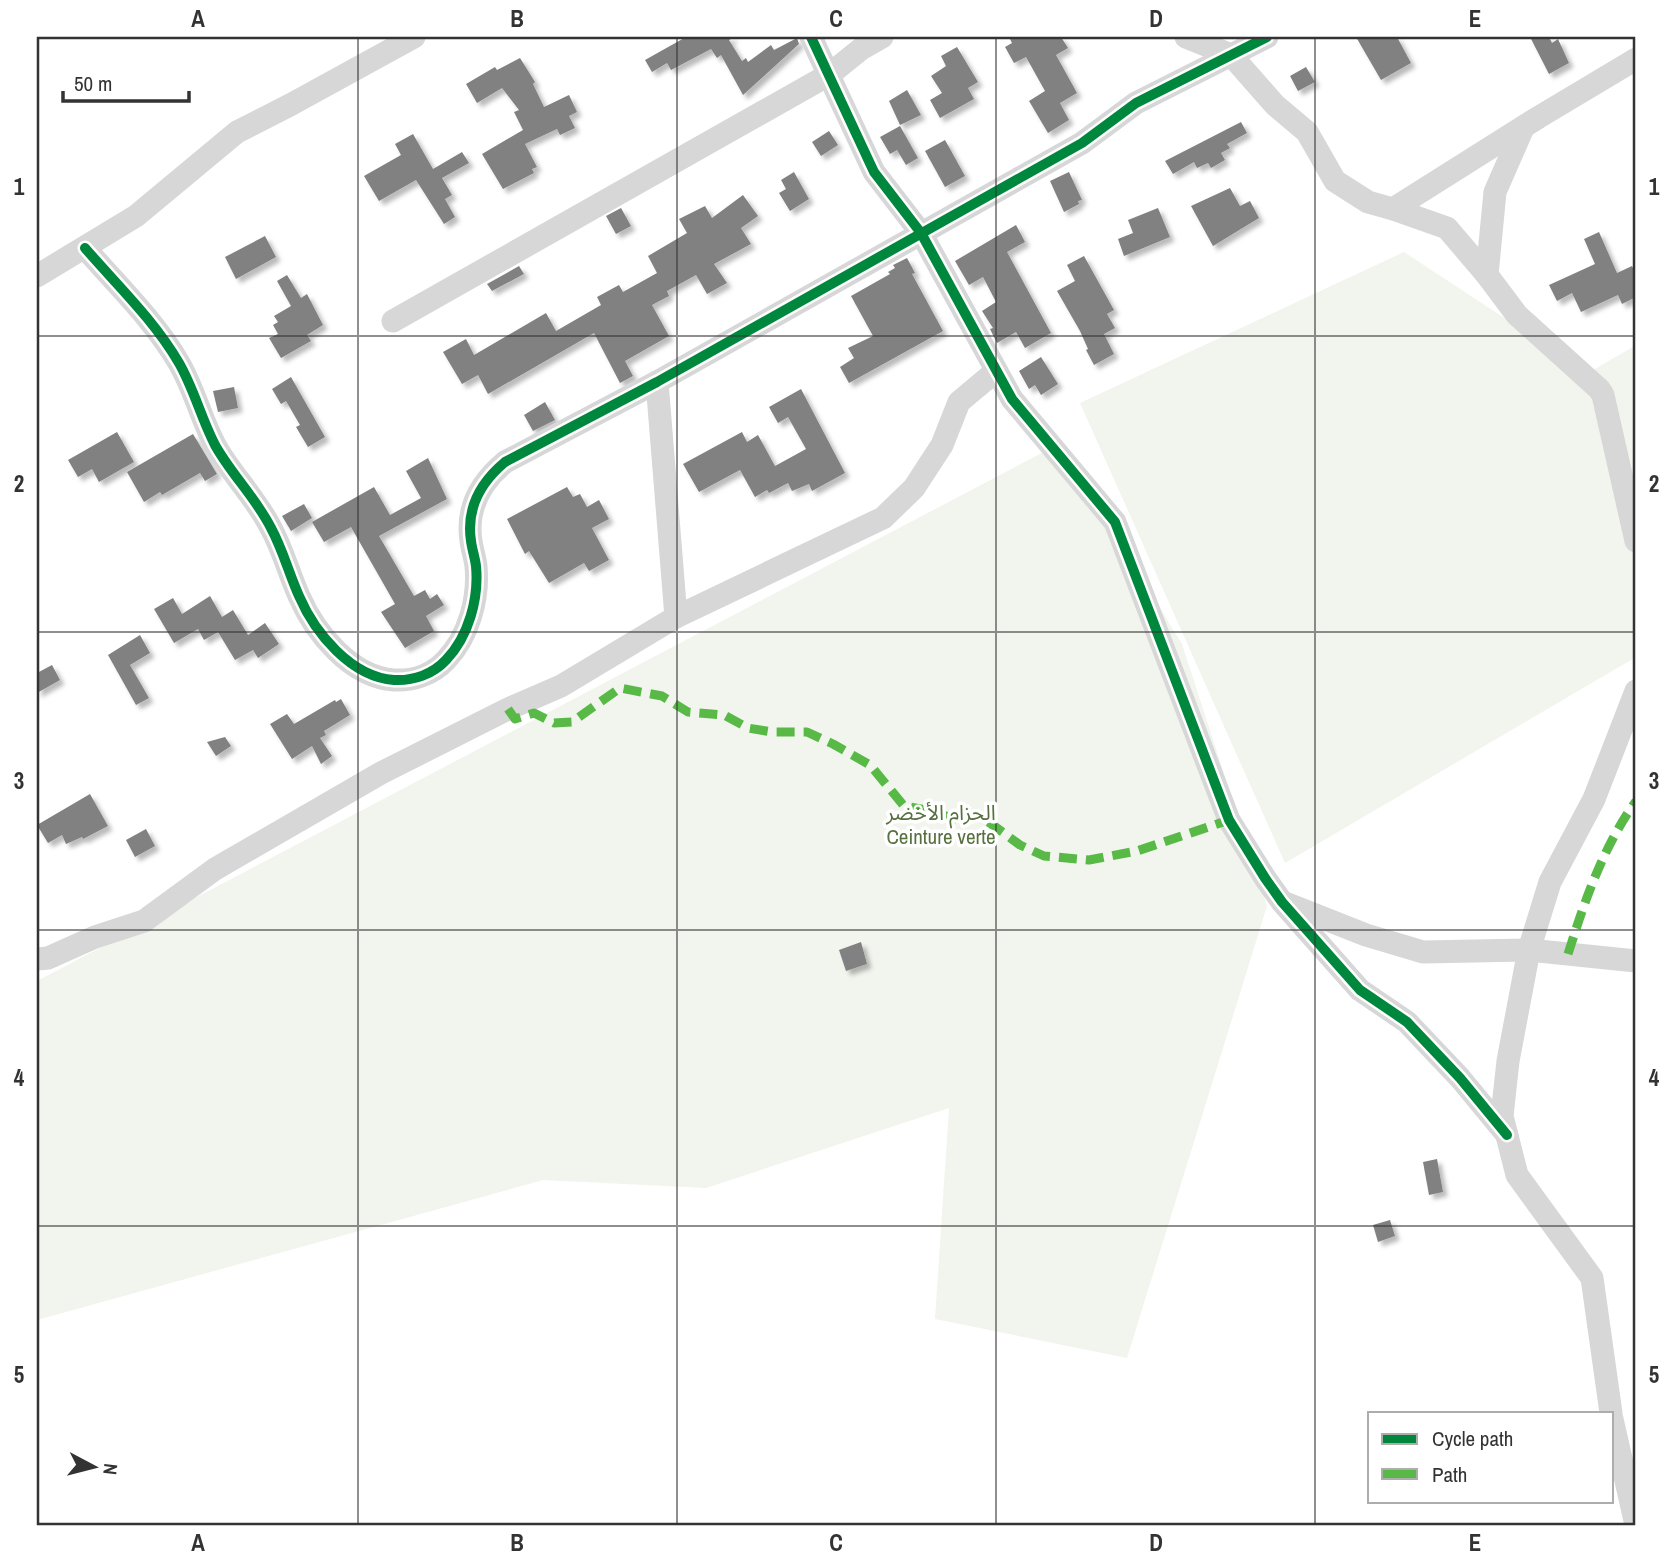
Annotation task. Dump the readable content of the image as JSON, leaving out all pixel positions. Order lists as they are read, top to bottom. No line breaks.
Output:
{"parks":["الحزام الأخضر Ceinture verte"],"legend":["Cycle path","Path"],"scale_bar":"50 m","north":"right","grid":{"columns":["A","B","C","D","E"],"rows":["1","2","3","4","5"]}}
